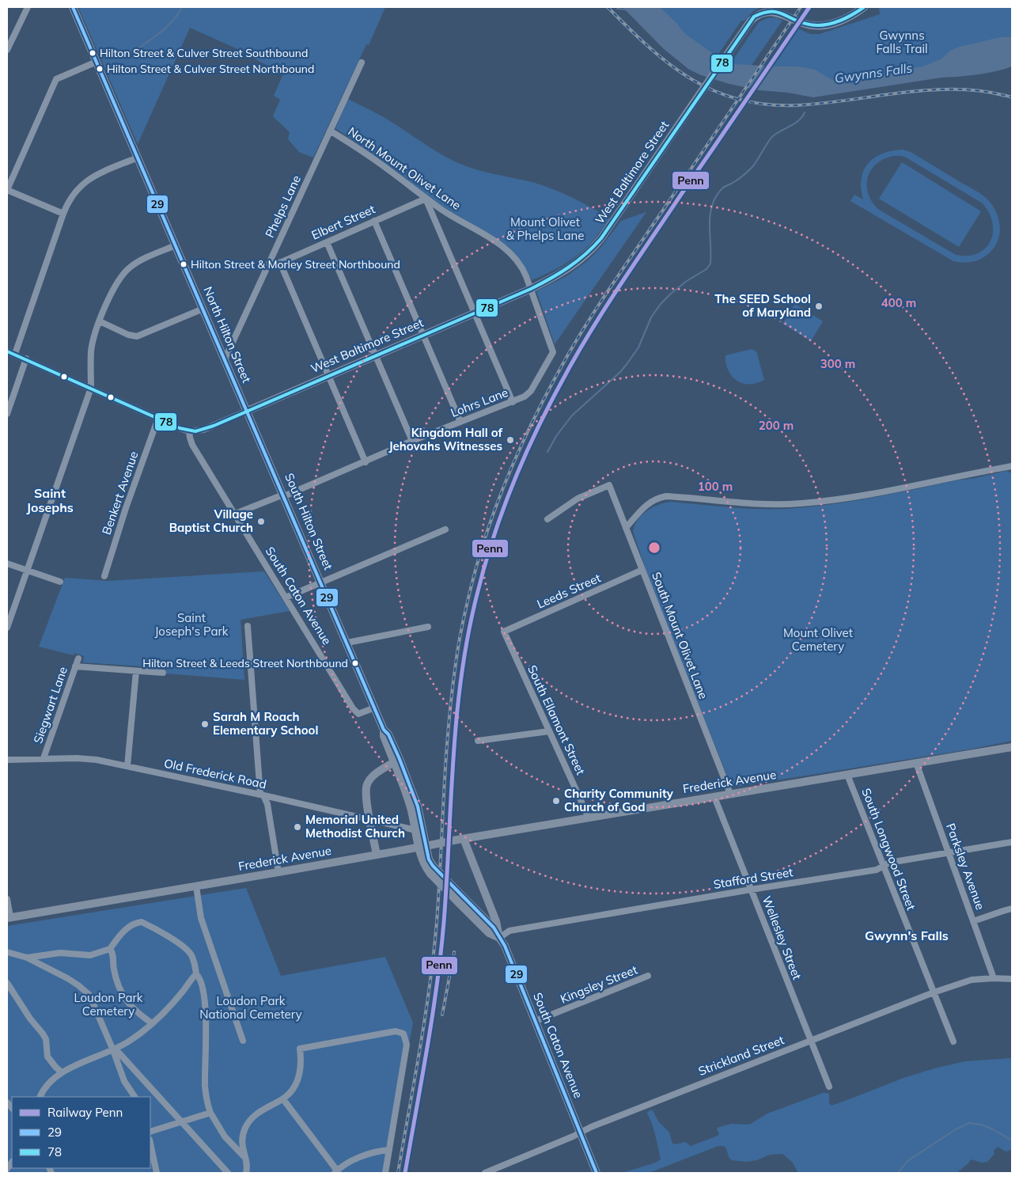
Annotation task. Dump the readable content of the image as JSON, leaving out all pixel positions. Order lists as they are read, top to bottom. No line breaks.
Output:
{"streets":{"main road":["West Baltimore Street","North Hilton Street","South Hilton Street","South Caton Avenue","Frederick Avenue"],"street":["North Mount Olivet Lane","Phelps Lane","Elbert Street","Lohrs Lane","Benkert Avenue","Leeds Street","South Mount Olivet Lane","Siegwart Lane","South Ellamont Street","Old Frederick Road","South Longwood Street","Parksley Avenue","Stafford Street","Wellesley Street","Kingsley Street","Strickland Street"]},"crossings":[["North Mount Olivet Lane","West Baltimore Street"],["North Mount Olivet Lane","Phelps Lane"],["North Mount Olivet Lane","Elbert Street"],["North Mount Olivet Lane","Lohrs Lane"],["West Baltimore Street","North Hilton Street"],["West Baltimore Street","Lohrs Lane"],["West Baltimore Street","South Hilton Street"],["West Baltimore Street","South Caton Avenue"],["Phelps Lane","North Hilton Street"],["North Hilton Street","South Hilton Street"],["Lohrs Lane","South Hilton Street"],["Lohrs Lane","South Caton Avenue"],["South Hilton Street","South Caton Avenue"],["South Hilton Street","Old Frederick Road"],["South Hilton Street","Frederick Avenue"],["South Hilton Street","Stafford Street"],["Leeds Street","South Mount Olivet Lane"],["Leeds Street","South Ellamont Street"],["South Caton Avenue","Frederick Avenue"],["South Caton Avenue","Stafford Street"],["South Caton Avenue","Kingsley Street"],["South Caton Avenue","Strickland Street"],["South Mount Olivet Lane","Frederick Avenue"],["Siegwart Lane","Old Frederick Road"],["South Ellamont Street","Frederick Avenue"],["Frederick Avenue","South Longwood Street"],["Frederick Avenue","Parksley Avenue"],["Frederick Avenue","Wellesley Street"],["South Longwood Street","Stafford Street"],["South Longwood Street","Strickland Street"],["Parksley Avenue","Stafford Street"],["Parksley Avenue","Strickland Street"],["Stafford Street","Wellesley Street"],["Wellesley Street","Strickland Street"]],"districts":["Saint Josephs","Gwynn's Falls"],"water":["Gwynns Falls"],"parks":["Gwynns Falls Trail","Mount Olivet & Phelps Lane","Saint Joseph's Park","Mount Olivet Cemetery","Loudon Park Cemetery","Loudon Park National Cemetery"],"places":["Hilton Street & Culver Street Southbound","Hilton Street & Culver Street Northbound","Hilton Street & Morley Street Northbound","The SEED School of Maryland","Kingdom Hall of Jehovahs Witnesses","Village Baptist Church","Hilton Street & Leeds Street Northbound","Sarah M Roach Elementary School","Charity Community Church of God","Memorial United Methodist Church"],"lines":["rail line Penn","transit line 29","transit line 78"],"legend":["Railway Penn","29","78"],"rings":["400 m","300 m","200 m","100 m"]}
